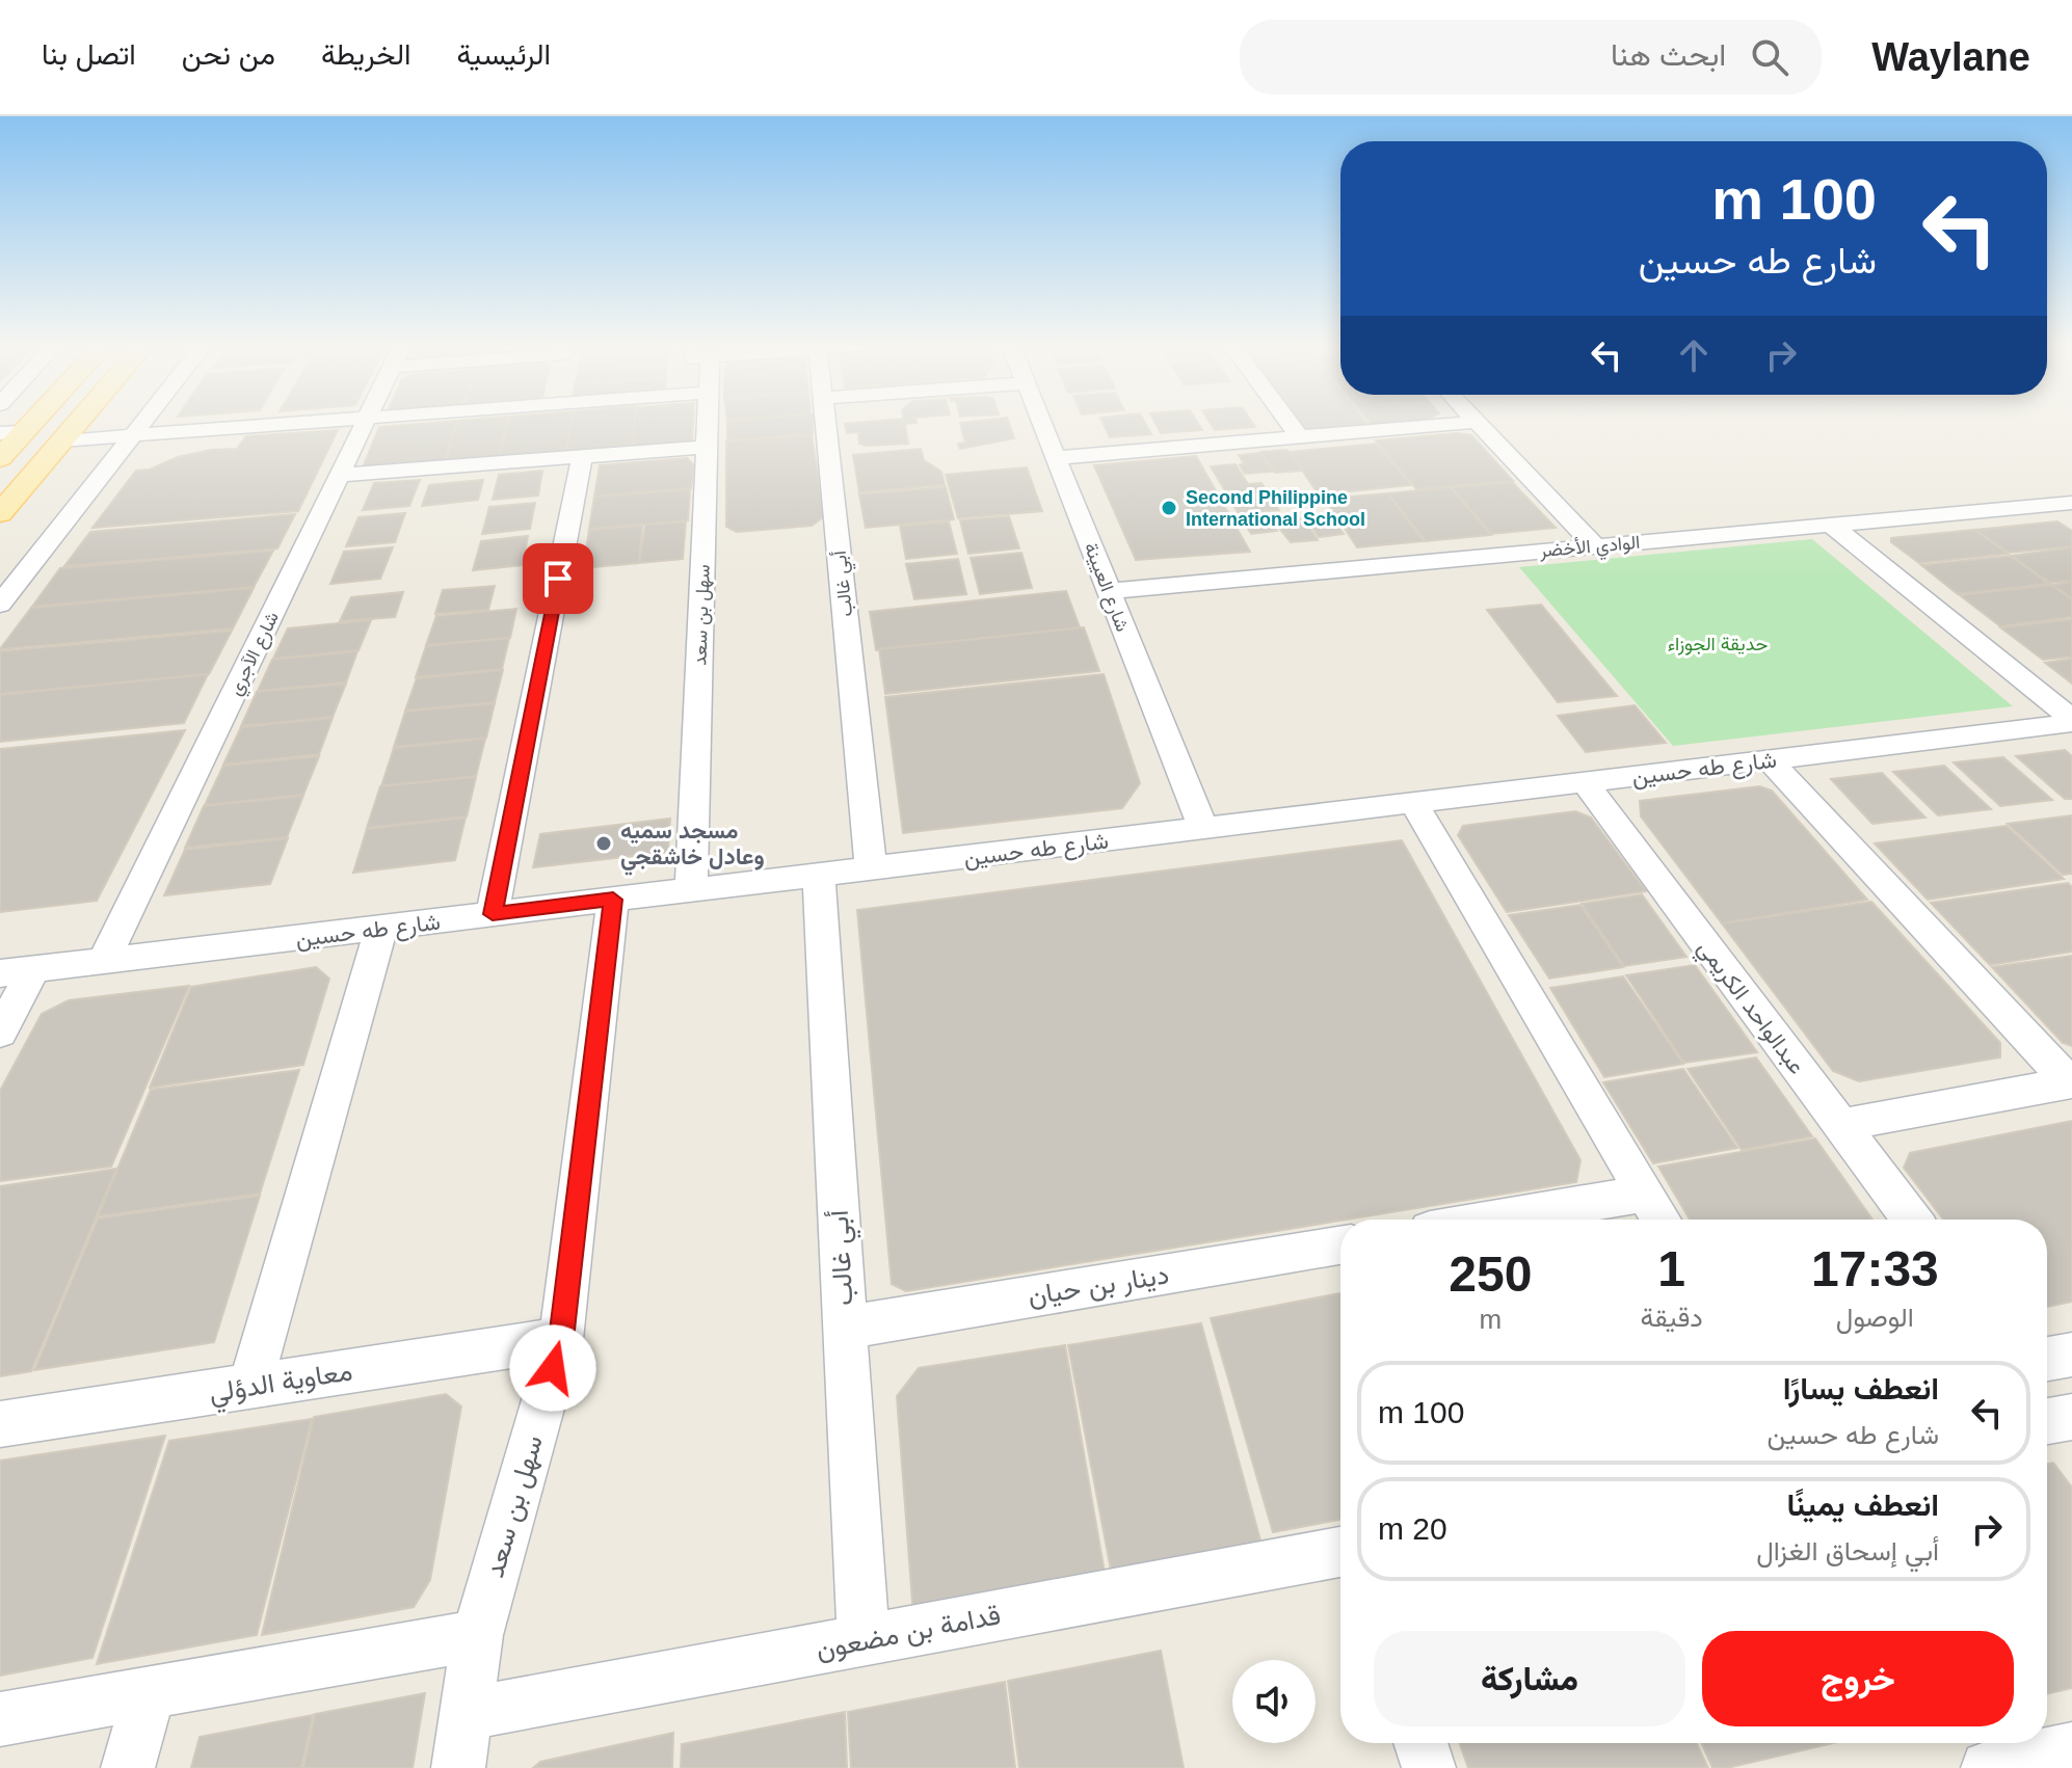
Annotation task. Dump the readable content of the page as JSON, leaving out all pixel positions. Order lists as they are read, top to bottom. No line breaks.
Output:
{"streets":{"street":["الوادي الأخضر","أبي غالب","شارع العيينة","سهل بن سعد","شارع الآجري","شارع طه حسين","عبدالواحد الكريمي","دينار بن حيان","معاوية الدؤلي","قدامة بن مضعون"]},"crossings":[["الوادي الأخضر","شارع العيينة"],["أبي غالب","شارع طه حسين"],["أبي غالب","دينار بن حيان"],["أبي غالب","قدامة بن مضعون"],["شارع العيينة","شارع طه حسين"],["سهل بن سعد","شارع طه حسين"],["سهل بن سعد","معاوية الدؤلي"],["سهل بن سعد","قدامة بن مضعون"],["شارع الآجري","شارع طه حسين"],["شارع طه حسين","عبدالواحد الكريمي"]],"parks":["حديقة الجوزاء"],"places":["Second Philippine International School","مسجد سميه وعادل خاشقجي"],"page":{"header":"Waylane","search":"ابحث هنا","nav":["الرئيسية","الخريطة","من نحن","اتصل بنا"],"turn":["100 m","شارع طه حسين"],"eta":["17:33","الوصول","1","دقيقة","250","m"],"list":[{"name":"انعطف يسارًا","note":"شارع طه حسين","value":"100 m"},{"name":"انعطف يمينًا","note":"أبي إسحاق الغزال","value":"20 m"}],"buttons":["خروج","مشاركة"]}}
